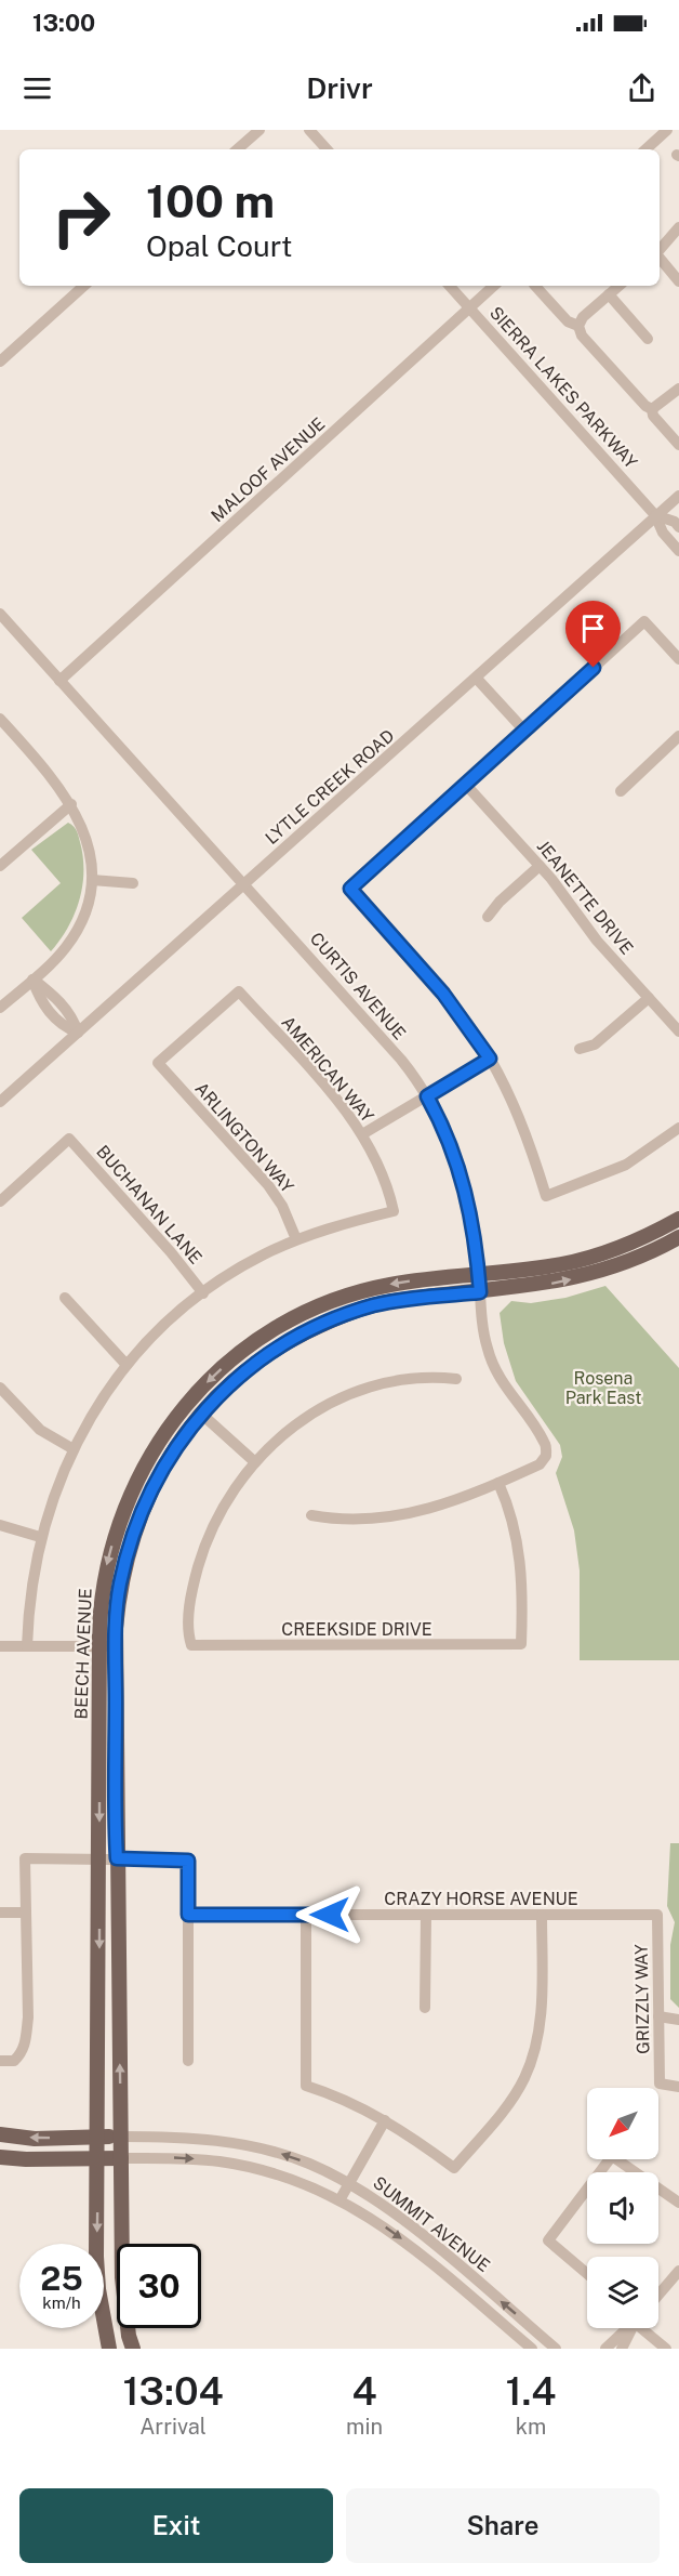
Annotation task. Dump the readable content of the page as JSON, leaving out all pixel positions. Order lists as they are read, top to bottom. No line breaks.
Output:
{"streets":{"main road":["BEECH AVENUE","SUMMIT AVENUE"],"street":["SIERRA LAKES PARKWAY","MALOOF AVENUE","LYTLE CREEK ROAD","JEANETTE DRIVE","CURTIS AVENUE","AMERICAN WAY","ARLINGTON WAY","BUCHANAN LANE","CREEKSIDE DRIVE","CRAZY HORSE AVENUE","GRIZZLY WAY"]},"crossings":[["SIERRA LAKES PARKWAY","MALOOF AVENUE"],["SIERRA LAKES PARKWAY","LYTLE CREEK ROAD"],["MALOOF AVENUE","CURTIS AVENUE"],["LYTLE CREEK ROAD","CURTIS AVENUE"],["CURTIS AVENUE","CREEKSIDE DRIVE"],["CURTIS AVENUE","BEECH AVENUE"],["AMERICAN WAY","ARLINGTON WAY"],["BEECH AVENUE","SUMMIT AVENUE"],["CRAZY HORSE AVENUE","GRIZZLY WAY"]],"parks":["Rosena Park East"],"north":"bottom left","page":{"status":"13:00","header":"Drivr","turn":["100 m","Opal Court"],"speed":"25 km/h","limit":"30","eta":["13:04","Arrival","4","min","1.4","km"],"buttons":["Exit","Share"]}}
